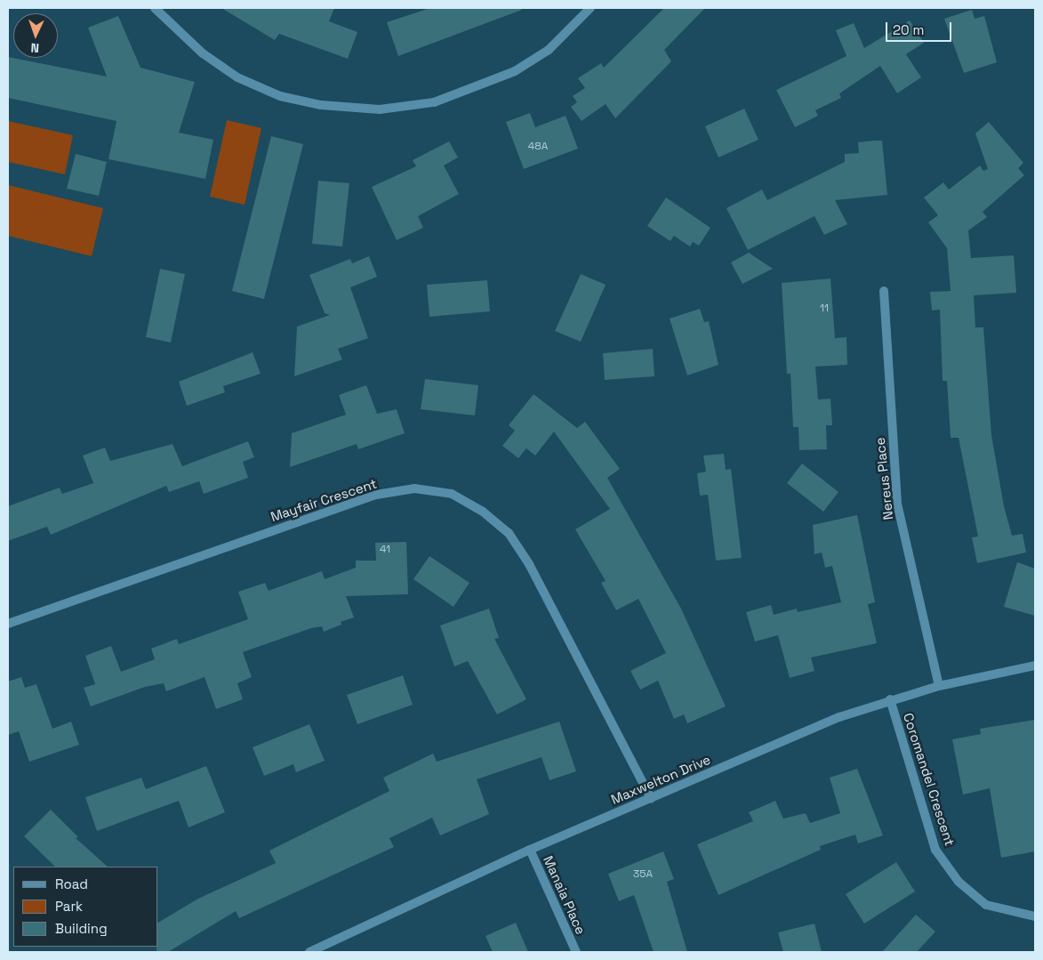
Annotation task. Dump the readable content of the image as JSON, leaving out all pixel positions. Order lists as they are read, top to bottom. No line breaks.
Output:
{"streets":{"street":["Nereus Place","Mayfair Crescent","Maxwelton Drive","Coromandel Crescent","Manaia Place"]},"crossings":[["Nereus Place","Maxwelton Drive"],["Mayfair Crescent","Maxwelton Drive"],["Maxwelton Drive","Coromandel Crescent"],["Maxwelton Drive","Manaia Place"]],"house_numbers":["48A","11","41","35A"],"legend":["Road","Park","Building"],"scale_bar":"20 m","north":"bottom"}
